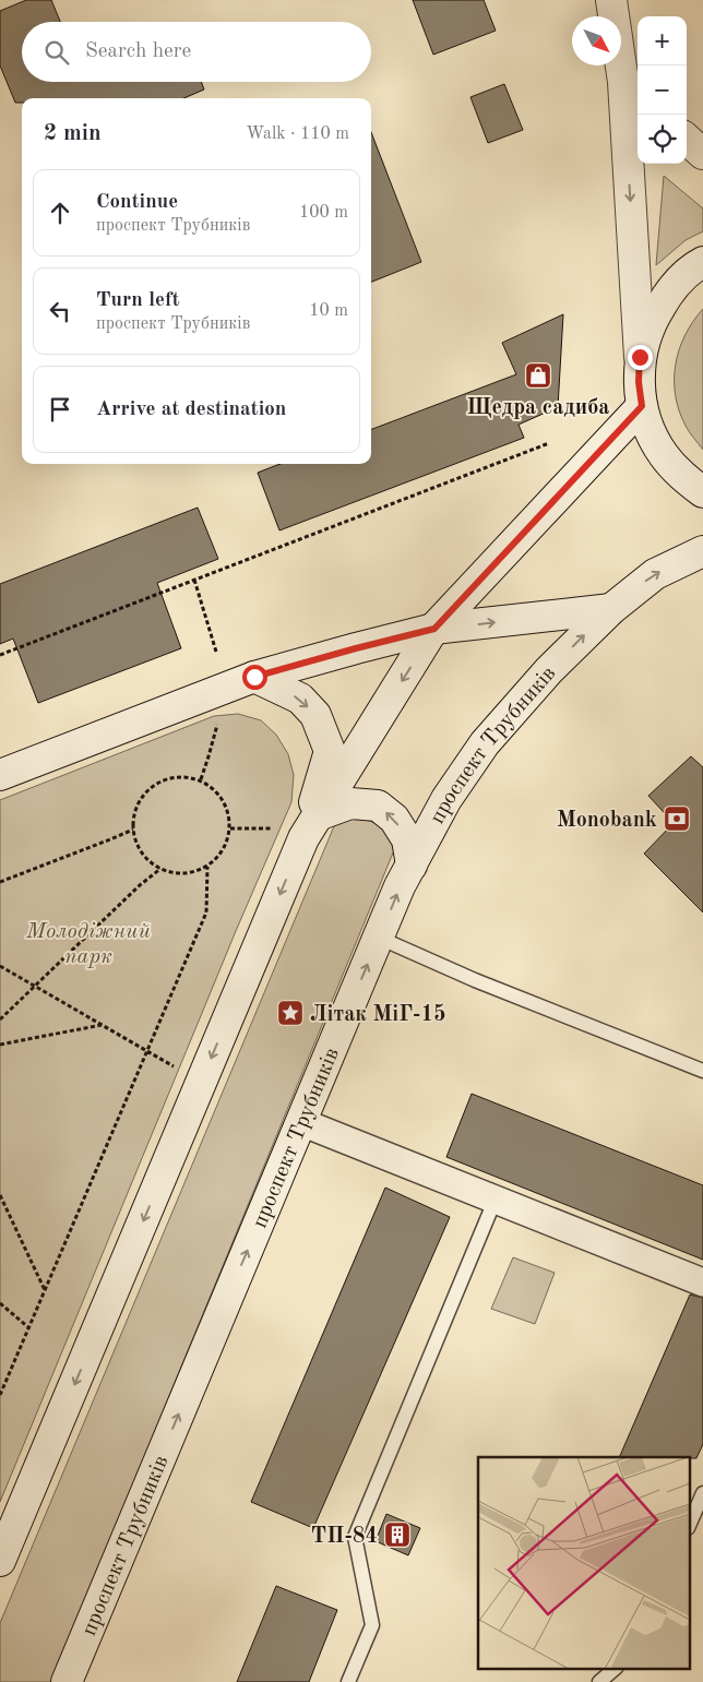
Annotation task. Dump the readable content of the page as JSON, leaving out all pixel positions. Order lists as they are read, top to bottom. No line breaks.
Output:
{"streets":{"main road":["проспект Трубників"]},"parks":["Молодіжний парк"],"places":{"shop":["Щедра садиба"],"bank":["Monobank"],"place":["Літак МіГ-15"],"building":["ТП-84"]},"north":"bottom right","page":{"map_buttons":["+","−"],"search":"Search here","heading":["2 min","Walk · 110 m"],"list":[["Continue","проспект Трубників","100 m"],["Turn left","проспект Трубників","10 m"],"Arrive at destination"]}}
